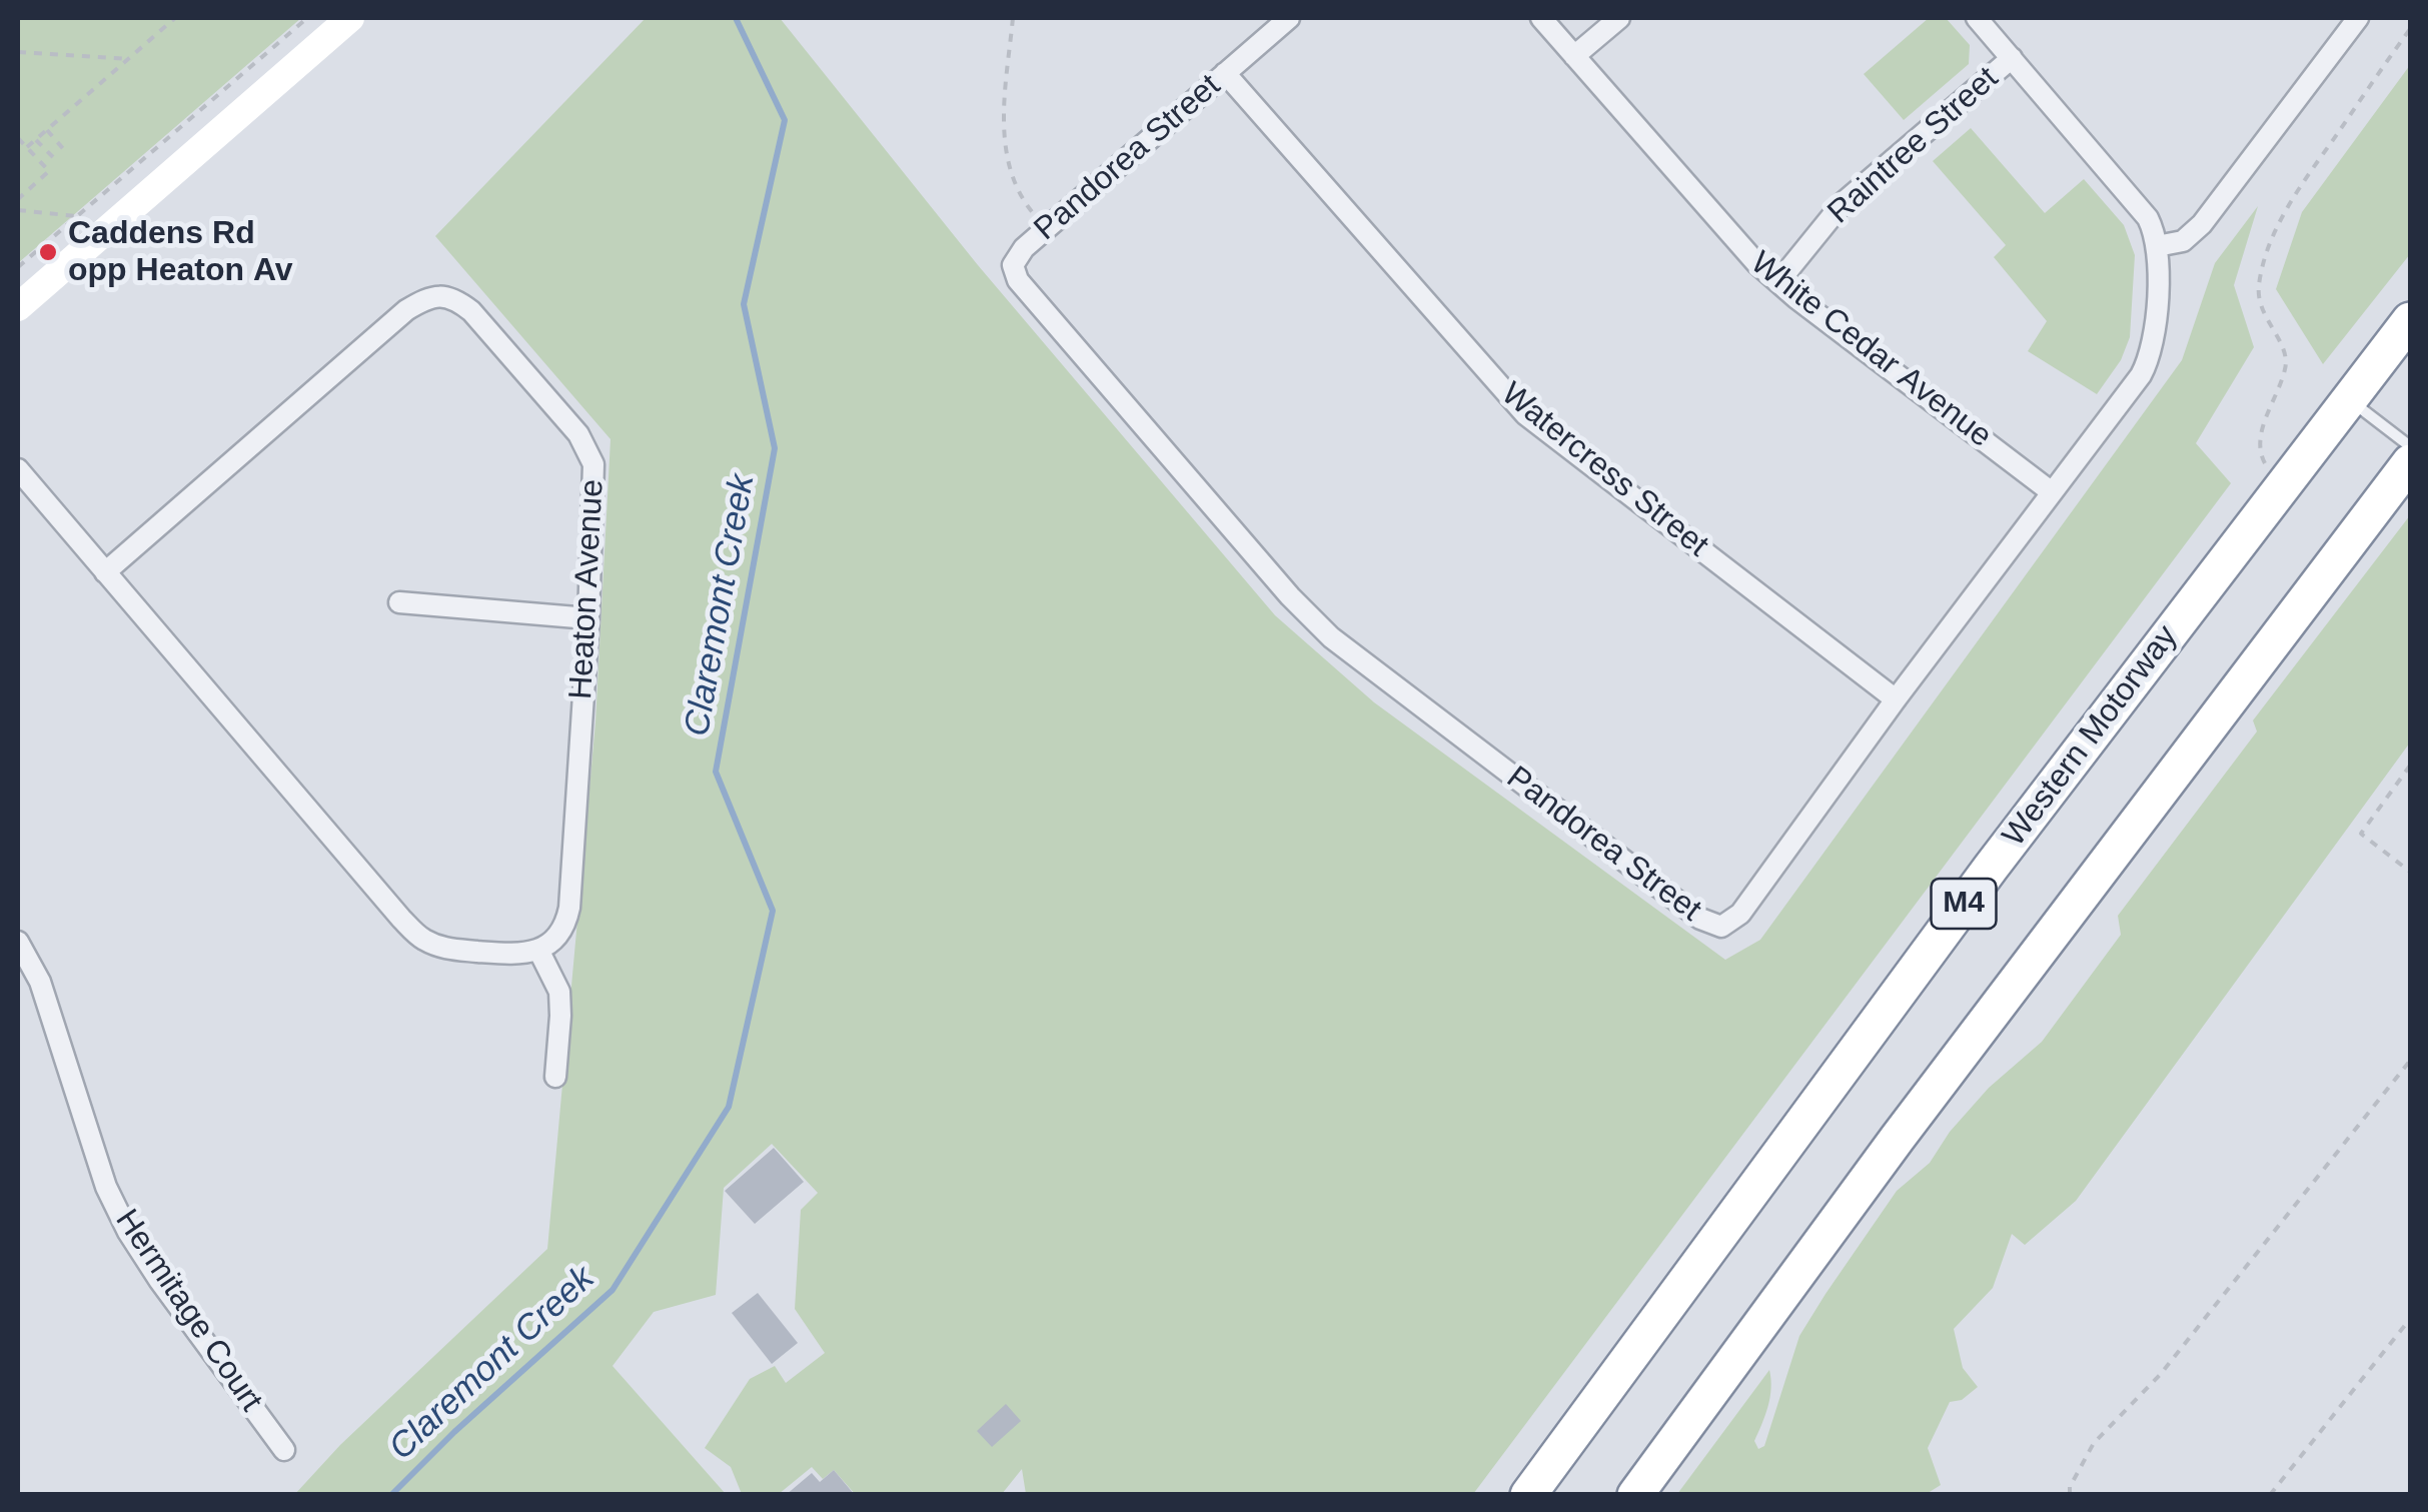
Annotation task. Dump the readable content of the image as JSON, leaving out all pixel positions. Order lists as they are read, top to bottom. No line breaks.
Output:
{"streets":{"highway":["Western Motorway","M4"],"street":["Raintree Street","Pandorea Street","White Cedar Avenue","Watercress Street","Heaton Avenue","Hermitage Court"]},"crossings":[["Raintree Street","Pandorea Street"],["Raintree Street","White Cedar Avenue"],["Pandorea Street","White Cedar Avenue"],["Pandorea Street","Watercress Street"]],"water":["Claremont Creek"],"places":["Caddens Rd opp Heaton Av"]}
